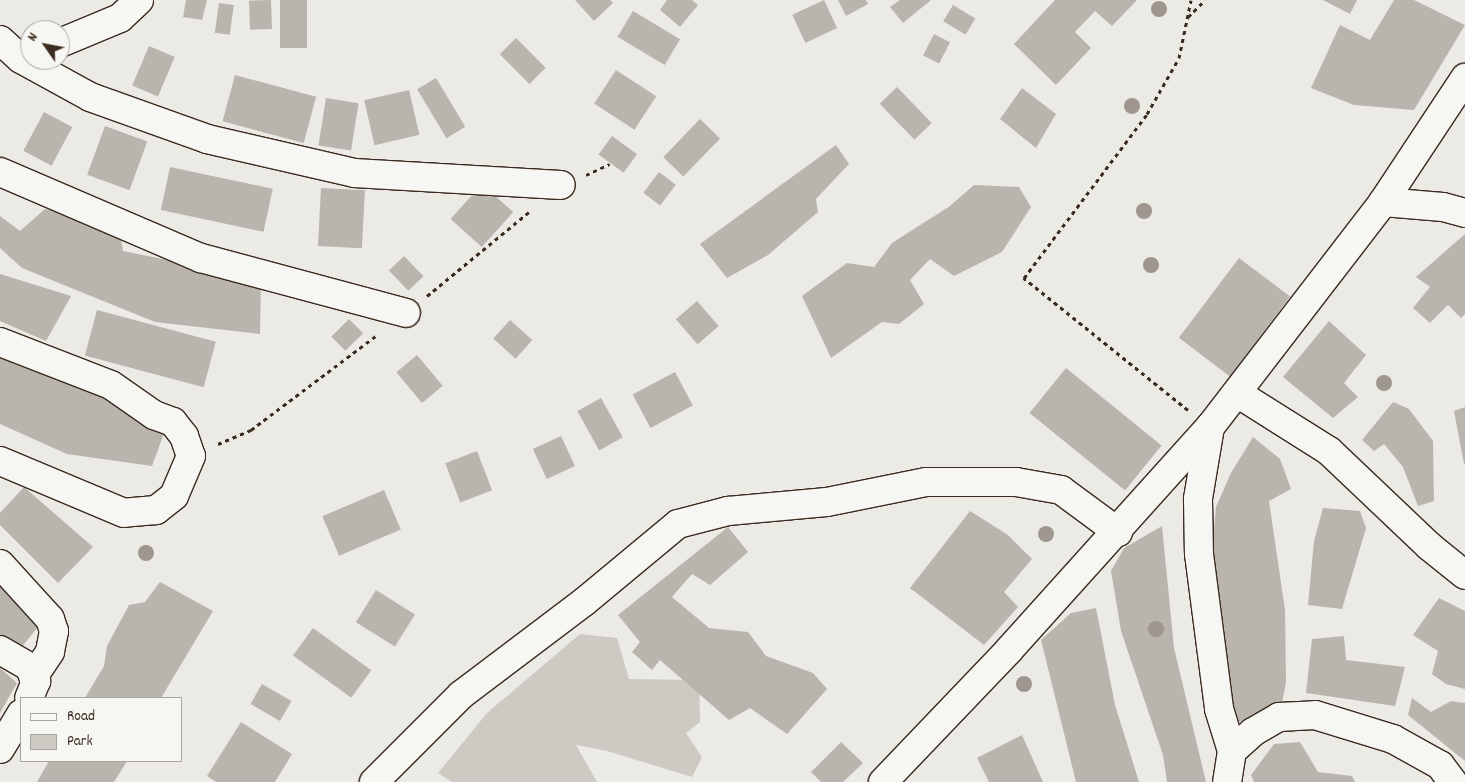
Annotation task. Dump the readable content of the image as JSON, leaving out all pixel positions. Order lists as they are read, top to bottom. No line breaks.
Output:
{"legend":["Road","Park"],"north":"top left"}
